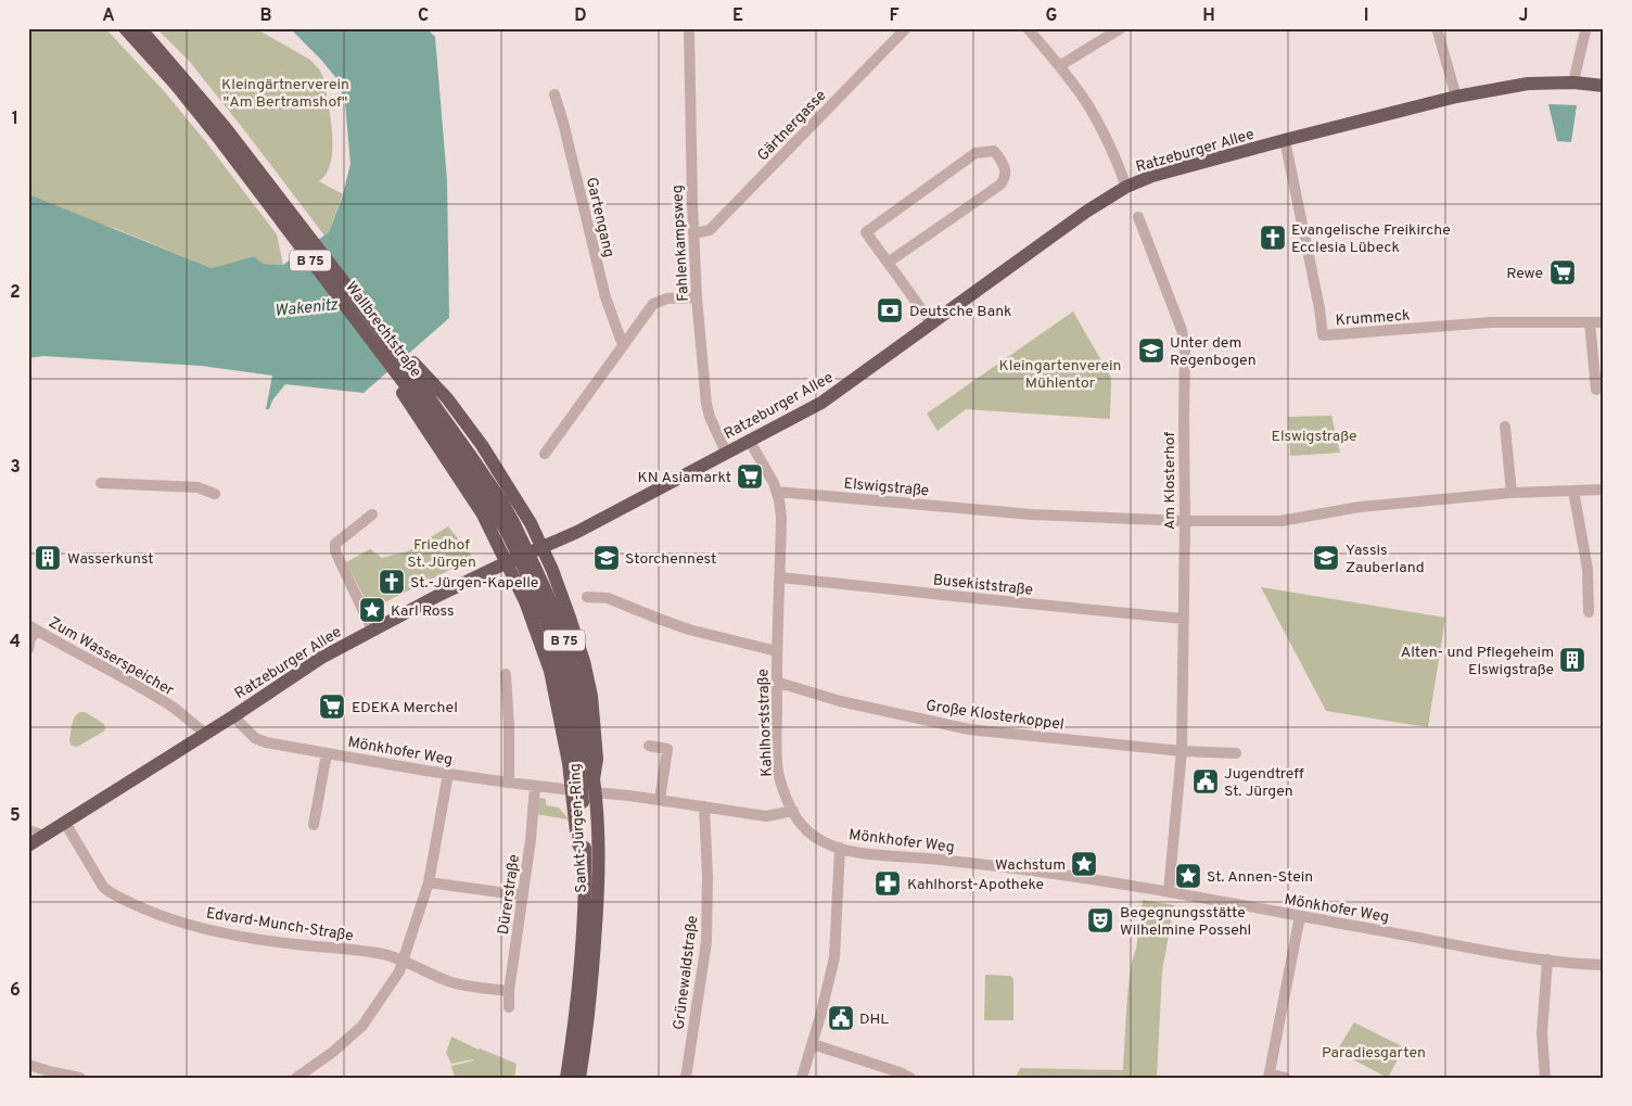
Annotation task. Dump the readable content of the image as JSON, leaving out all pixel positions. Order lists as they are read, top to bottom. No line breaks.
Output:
{"streets":{"main road":["Ratzeburger Allee","B 75","Wallbrechtstraße","Sankt-Jürgen-Ring"],"street":["Gärtnergasse","Gartengang","Fahlenkampsweg","Krummeck","Am Klosterhof","Elswigstraße","Busekiststraße","Zum Wasserspeicher","Große Klosterkoppel","Kahlhorststraße","Mönkhofer Weg","Dürerstraße","Edvard-Munch-Straße","Grünewaldstraße"]},"crossings":[["Gärtnergasse","Fahlenkampsweg"],["Ratzeburger Allee","Fahlenkampsweg"],["Ratzeburger Allee","Krummeck"],["Ratzeburger Allee","Zum Wasserspeicher"],["Ratzeburger Allee","Kahlhorststraße"],["Ratzeburger Allee","Mönkhofer Weg"],["Ratzeburger Allee","Edvard-Munch-Straße"],["Wallbrechtstraße","Sankt-Jürgen-Ring"],["Am Klosterhof","Elswigstraße"],["Am Klosterhof","Busekiststraße"],["Am Klosterhof","Große Klosterkoppel"],["Am Klosterhof","Mönkhofer Weg"],["Elswigstraße","Kahlhorststraße"],["Busekiststraße","Kahlhorststraße"],["Große Klosterkoppel","Kahlhorststraße"],["Kahlhorststraße","Mönkhofer Weg"],["Mönkhofer Weg","Dürerstraße"],["Dürerstraße","Edvard-Munch-Straße"]],"water":["Wakenitz"],"parks":["Kleingärtnerverein \"Am Bertramshof\"","Kleingartenverein Mühlentor","Elswigstraße","Friedhof St. Jürgen","Paradiesgarten"],"places":{"church":["Evangelische Freikirche Ecclesia Lübeck","St.-Jürgen-Kapelle"],"supermarket":["Rewe","KN Asiamarkt","EDEKA Merchel"],"bank":["Deutsche Bank"],"school or university":["Unter dem Regenbogen","Storchennest","Yassis Zauberland"],"building":["Wasserkunst","Alten- und Pflegeheim Elswigstraße"],"place":["Karl Ross","Wachstum","St. Annen-Stein"],"public building":["Jugendtreff St. Jürgen","DHL"],"pharmacy":["Kahlhorst-Apotheke"],"theatre":["Begegnungsstätte Wilhelmine Possehl"]},"grid":{"columns":["A","B","C","D","E","F","G","H","I","J"],"rows":["1","2","3","4","5","6"]}}
